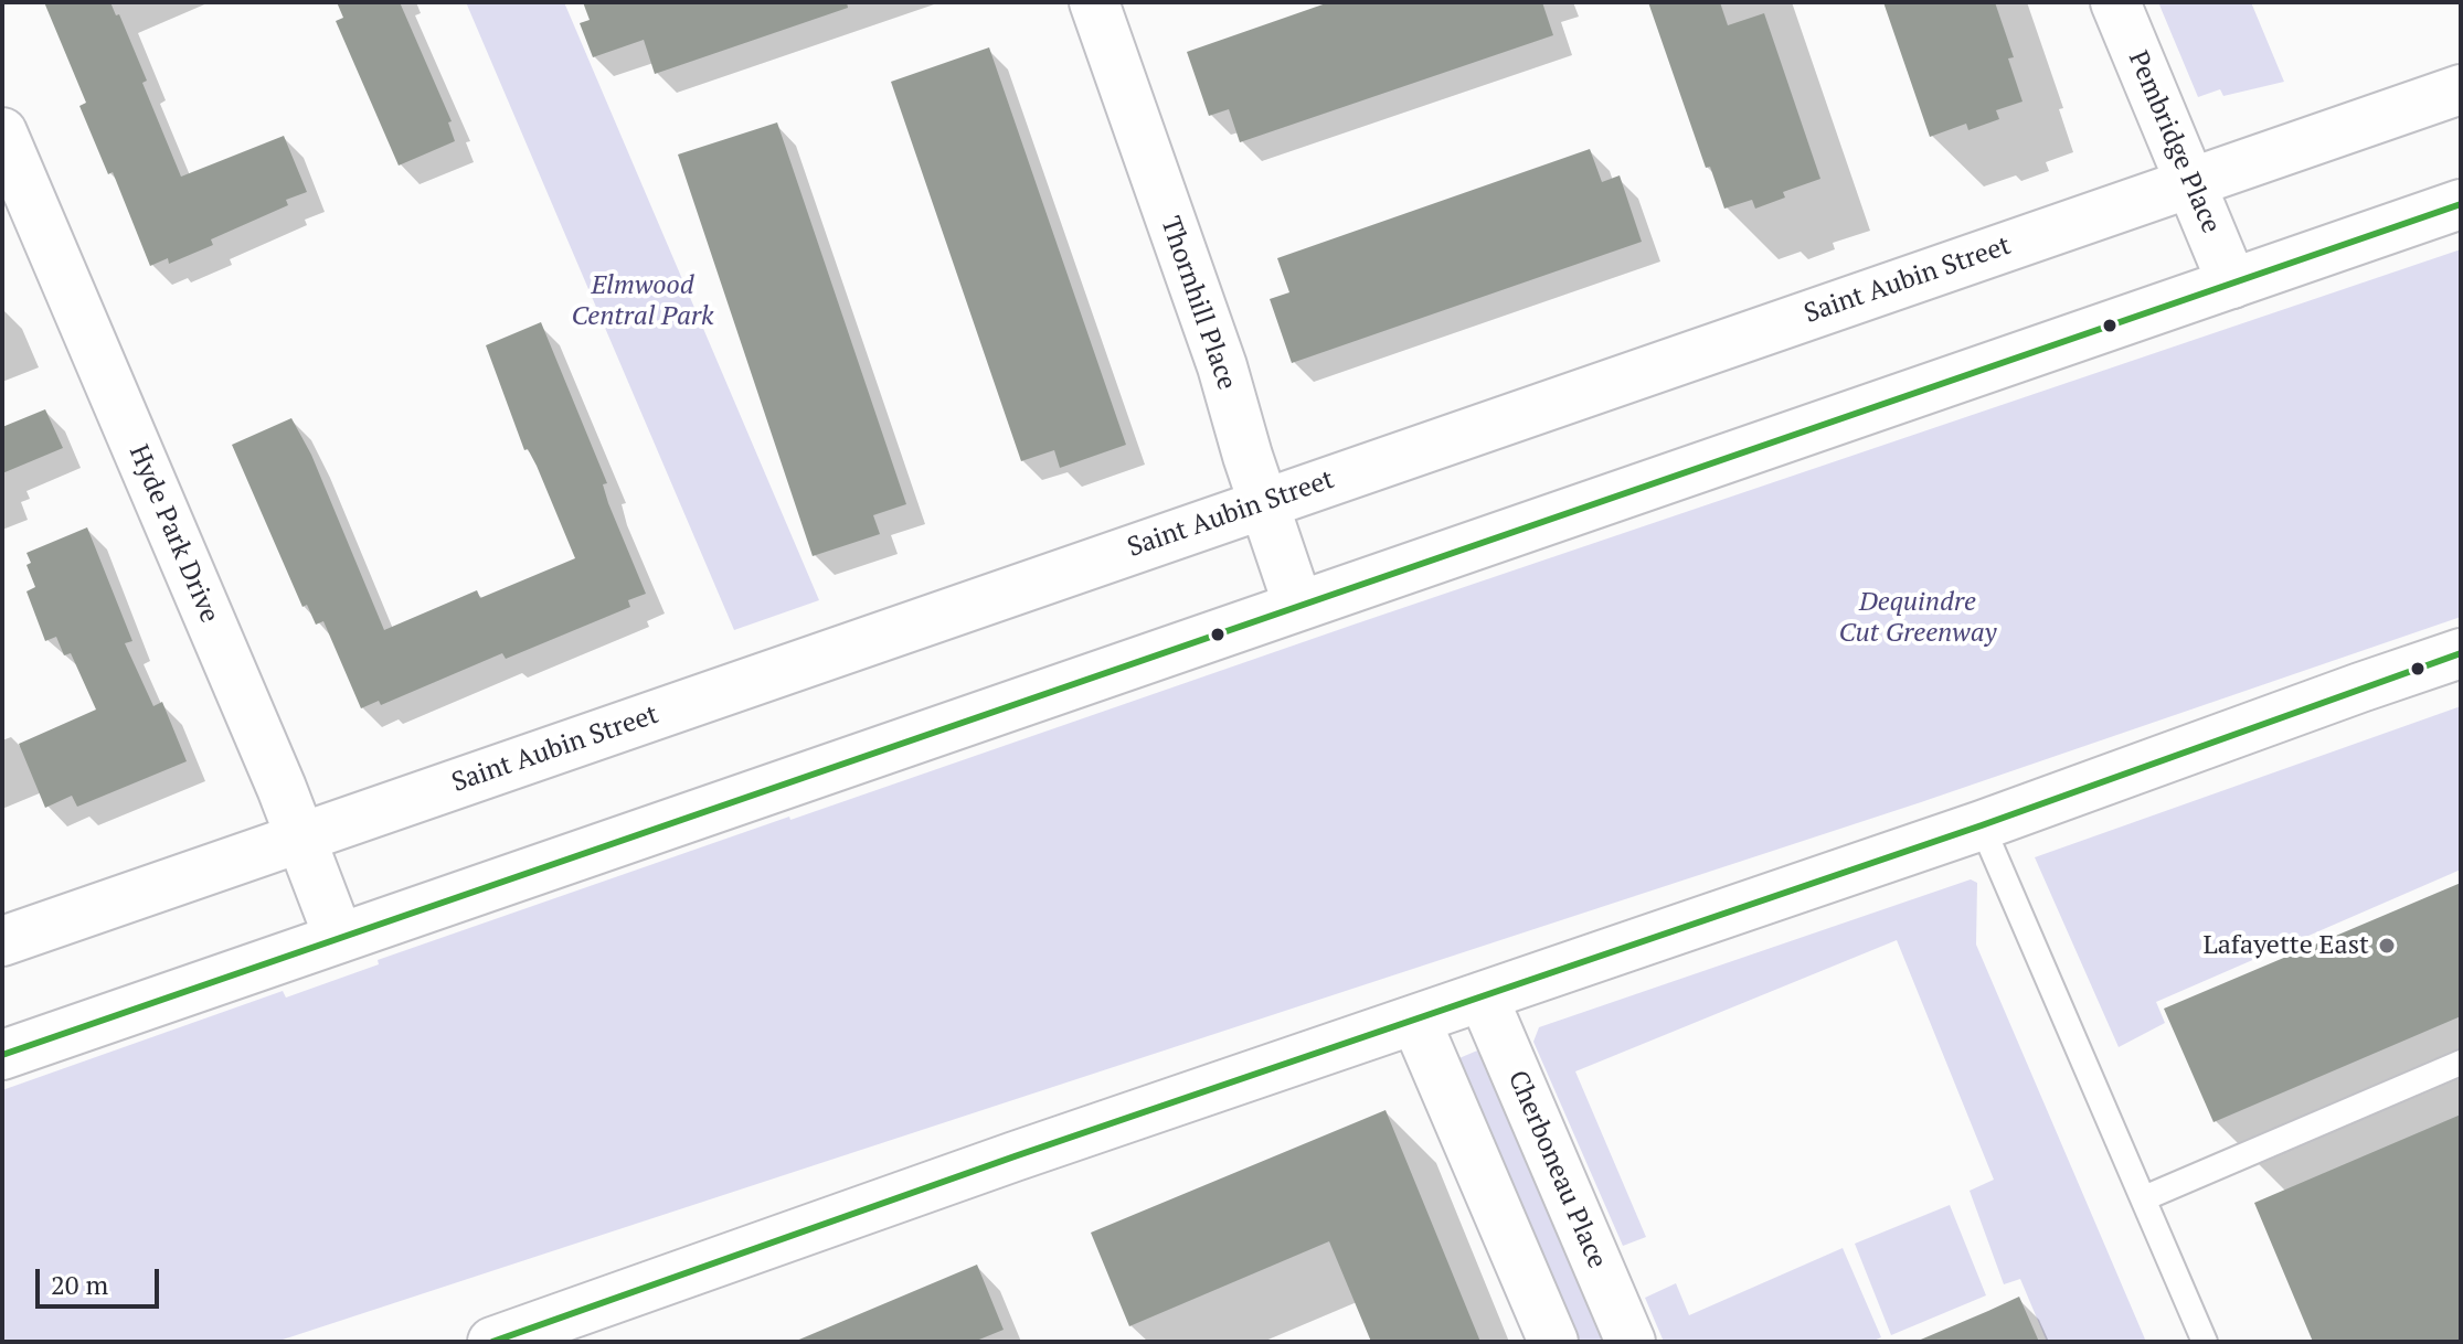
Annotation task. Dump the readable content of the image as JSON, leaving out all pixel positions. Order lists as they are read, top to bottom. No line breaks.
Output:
{"streets":{"main road":["Pembridge Place","Saint Aubin Street","Thornhill Place","Hyde Park Drive","Cherboneau Place"]},"crossings":[["Pembridge Place","Saint Aubin Street"],["Saint Aubin Street","Thornhill Place"],["Saint Aubin Street","Hyde Park Drive"]],"parks":["Elmwood Central Park","Dequindre Cut Greenway"],"places":["Lafayette East"],"scale_bar":"20 m"}
